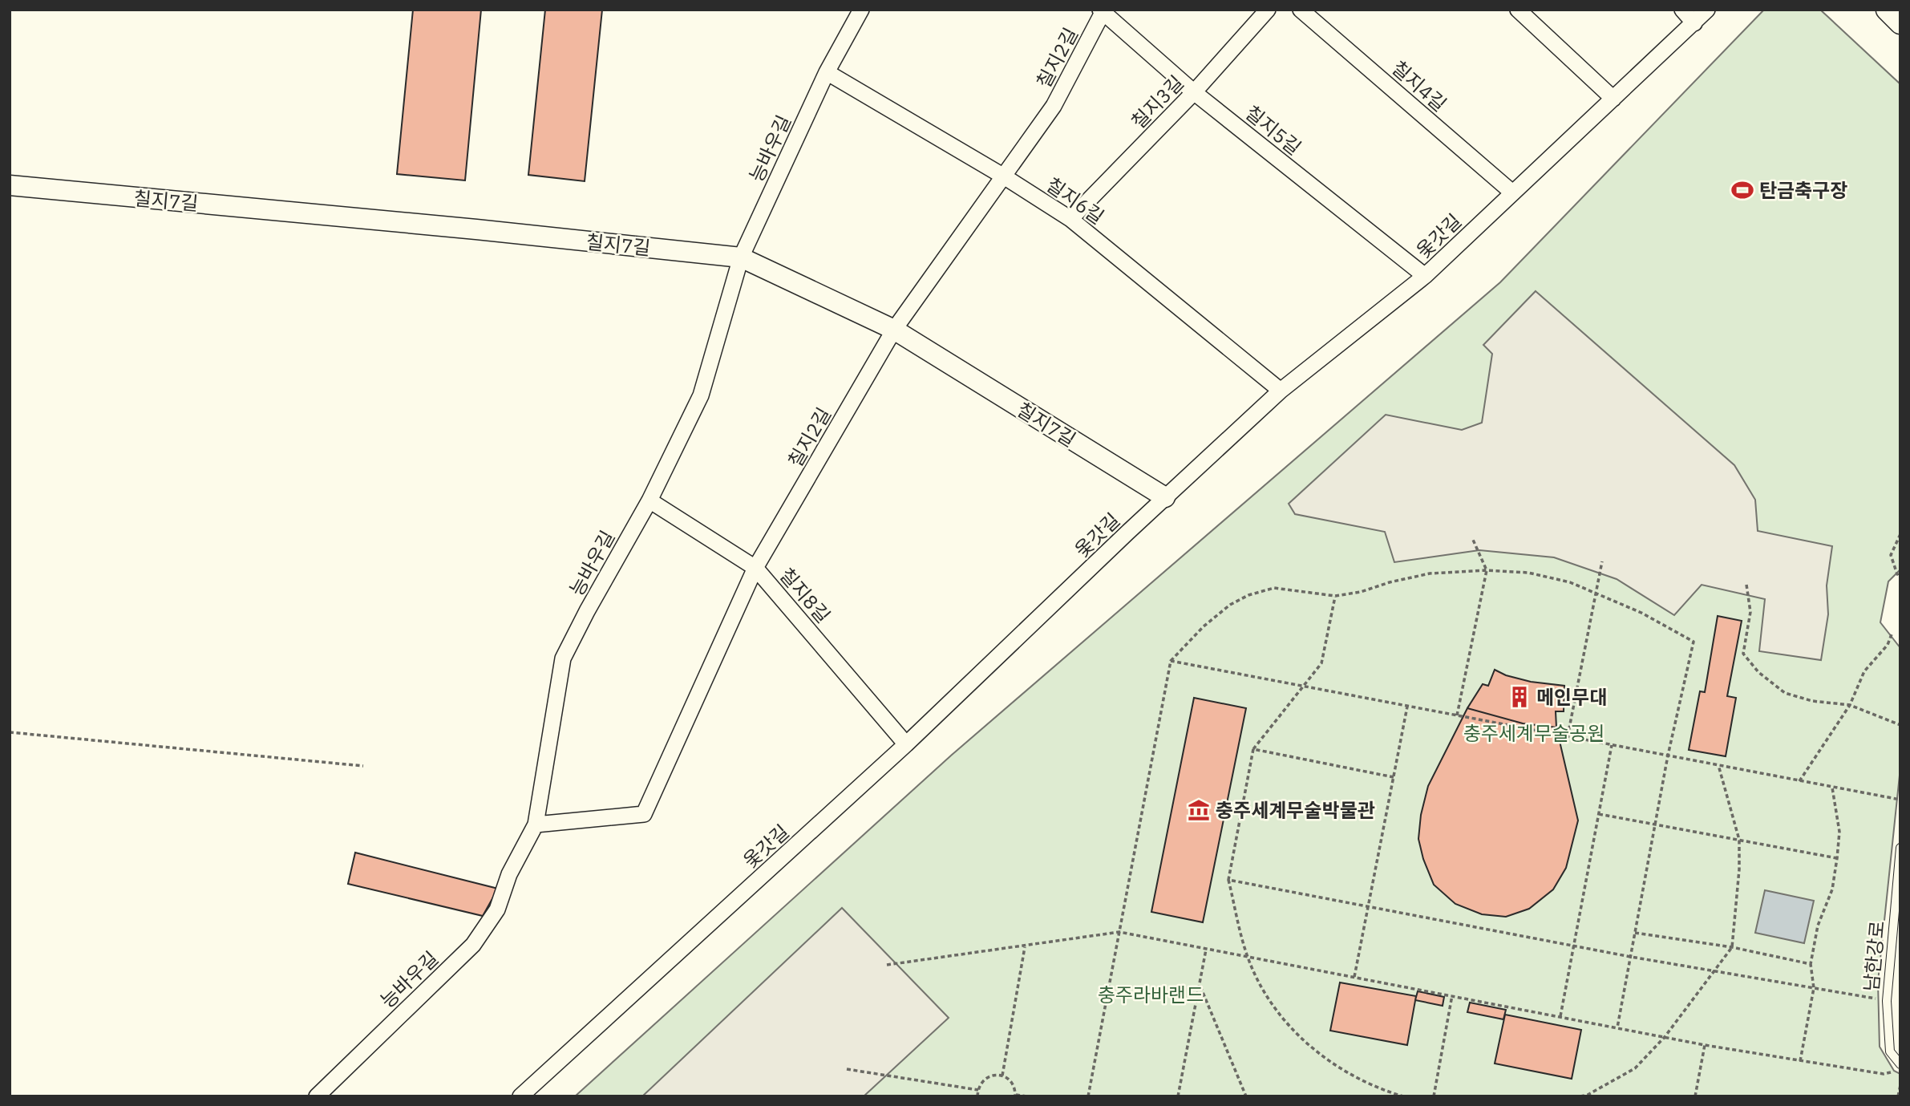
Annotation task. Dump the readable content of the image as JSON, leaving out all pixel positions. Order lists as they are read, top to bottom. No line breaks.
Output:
{"streets":{"street":["칠지2길","칠지4길","칠지3길","칠지5길","능바우길","칠지7길","칠지6길","옻갓길","칠지8길"],"lane":["남한강로"]},"crossings":[["칠지2길","칠지5길"],["칠지2길","능바우길"],["칠지2길","칠지7길"],["칠지2길","칠지6길"],["칠지2길","칠지8길"],["칠지4길","옻갓길"],["칠지3길","칠지5길"],["칠지3길","칠지6길"],["칠지5길","옻갓길"],["능바우길","칠지7길"],["능바우길","칠지6길"],["능바우길","칠지8길"],["칠지7길","옻갓길"],["칠지6길","옻갓길"],["옻갓길","칠지8길"]],"parks":["충주세계무술공원","충주라바랜드"],"places":{"sports":["탄금축구장"],"building":["메인무대"],"museum":["충주세계무술박물관"]}}
